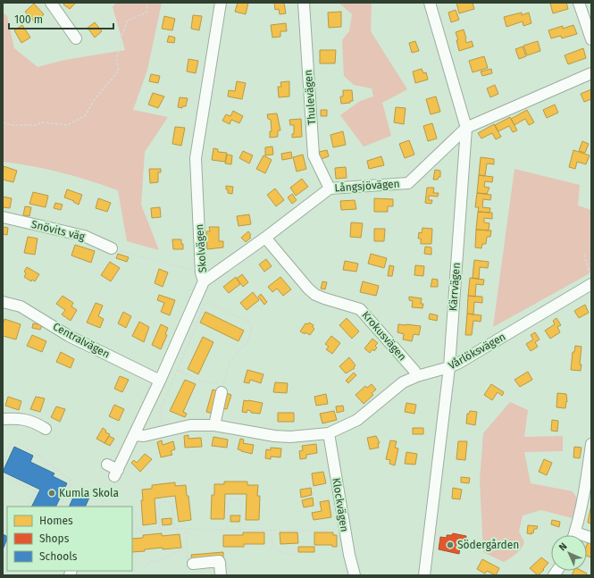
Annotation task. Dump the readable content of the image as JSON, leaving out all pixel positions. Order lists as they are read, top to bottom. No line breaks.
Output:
{"streets":{"street":["Thulevägen","Långsjövägen","Snövits väg","Skolvägen","Kärrvägen","Krokusvägen","Centralvägen","Vårlöksvägen","Klockvägen"]},"crossings":[["Thulevägen","Långsjövägen"],["Långsjövägen","Skolvägen"],["Långsjövägen","Kärrvägen"],["Långsjövägen","Krokusvägen"],["Skolvägen","Centralvägen"],["Skolvägen","Vårlöksvägen"],["Kärrvägen","Vårlöksvägen"],["Krokusvägen","Vårlöksvägen"],["Vårlöksvägen","Klockvägen"]],"places":["Kumla Skola","Södergården"],"legend":["Homes","Shops","Schools"],"scale_bar":"100 m","north":"top left"}
